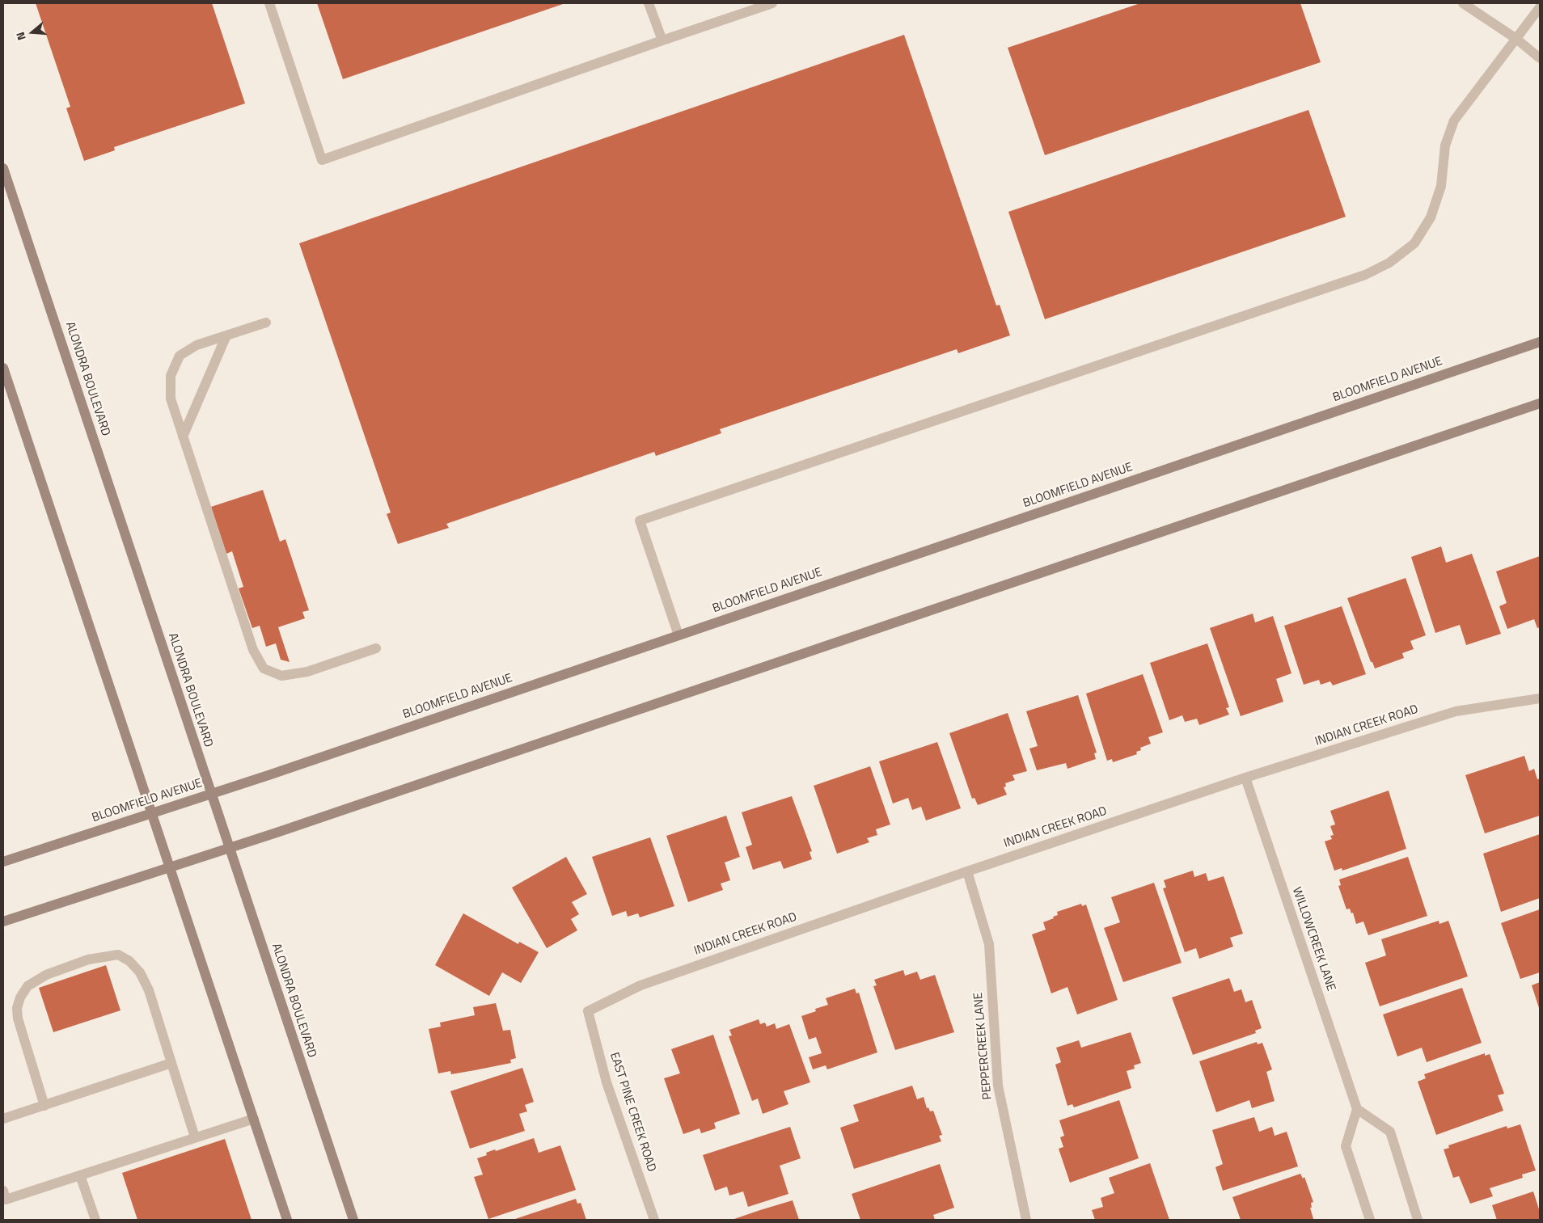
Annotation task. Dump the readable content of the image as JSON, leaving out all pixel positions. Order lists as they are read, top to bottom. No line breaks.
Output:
{"streets":{"main road":["ALONDRA BOULEVARD","BLOOMFIELD AVENUE"],"street":["INDIAN CREEK ROAD","WILLOWCREEK LANE","PEPPERCREEK LANE","EAST PINE CREEK ROAD"]},"crossings":[["ALONDRA BOULEVARD","BLOOMFIELD AVENUE"],["INDIAN CREEK ROAD","WILLOWCREEK LANE"],["INDIAN CREEK ROAD","PEPPERCREEK LANE"],["INDIAN CREEK ROAD","EAST PINE CREEK ROAD"]],"north":"left"}
